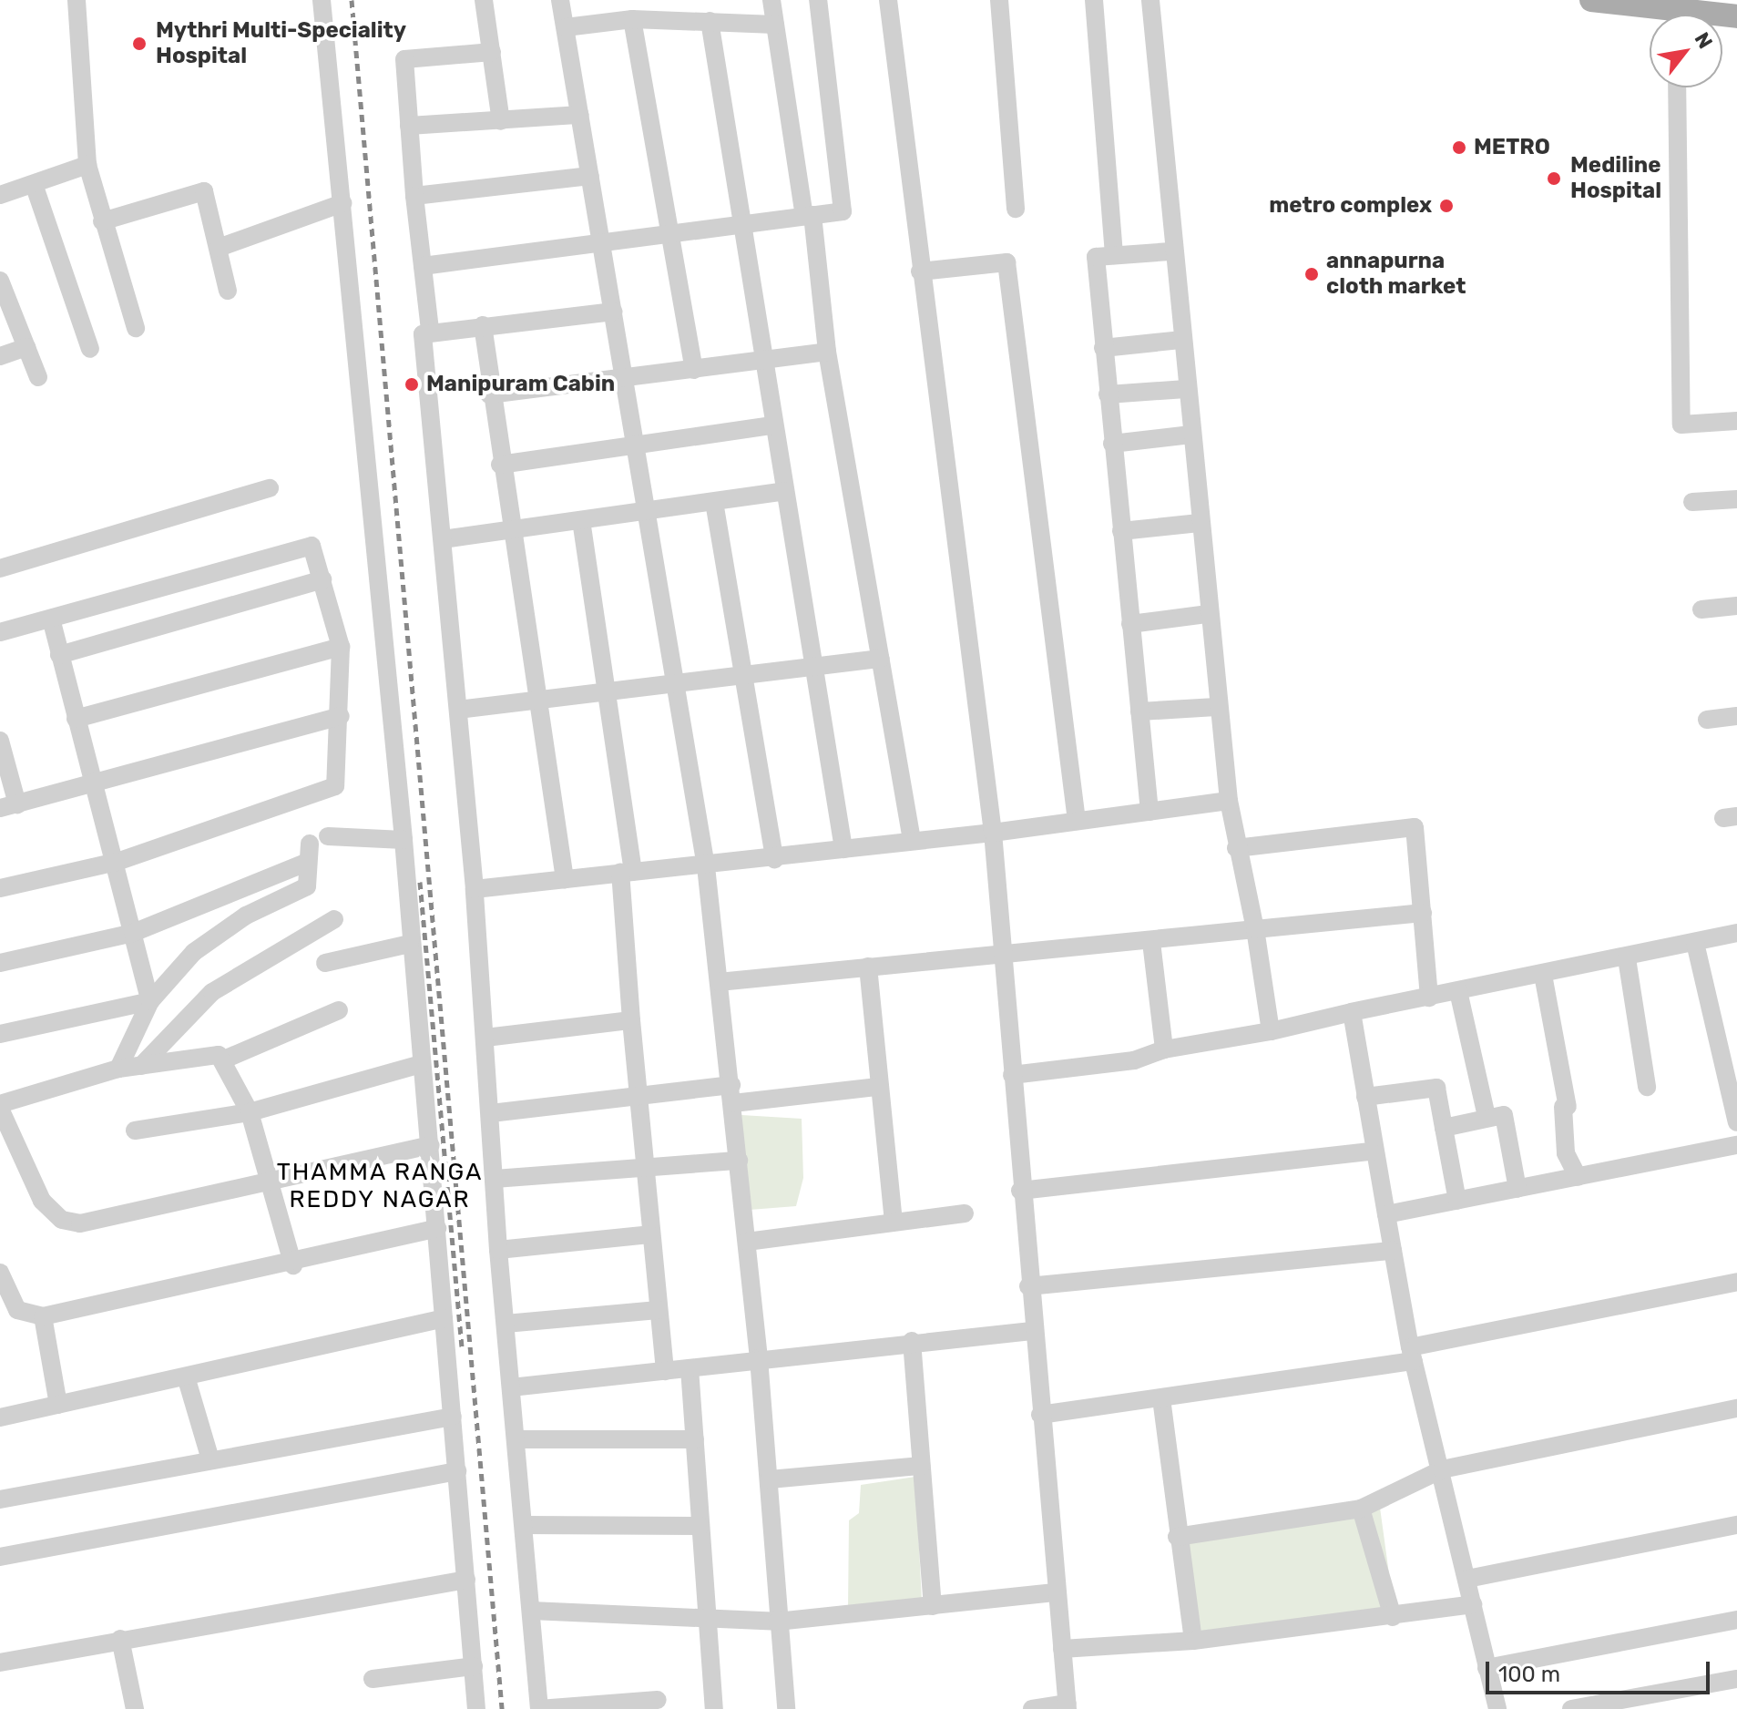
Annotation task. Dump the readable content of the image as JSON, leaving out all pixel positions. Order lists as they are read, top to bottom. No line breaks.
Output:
{"districts":["THAMMA RANGA REDDY NAGAR"],"places":["Mythri Multi-Speciality Hospital","METRO","Mediline Hospital","metro complex","annapurna cloth market","Manipuram Cabin"],"scale_bar":"100 m","north":"top right"}
